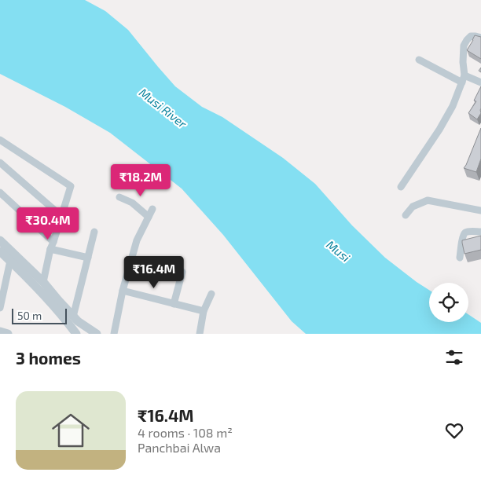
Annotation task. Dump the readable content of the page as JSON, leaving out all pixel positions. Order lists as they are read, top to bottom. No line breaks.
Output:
{"water":["Musi River","Musi"],"scale_bar":"50 m","page":{"price":["₹18.2M","₹30.4M","₹16.4M"],"scale":"50 m","heading":"3 homes","list":[{"name":"₹16.4M","note":"4 rooms · 108 m² · Panchbai Alwa"}]}}
